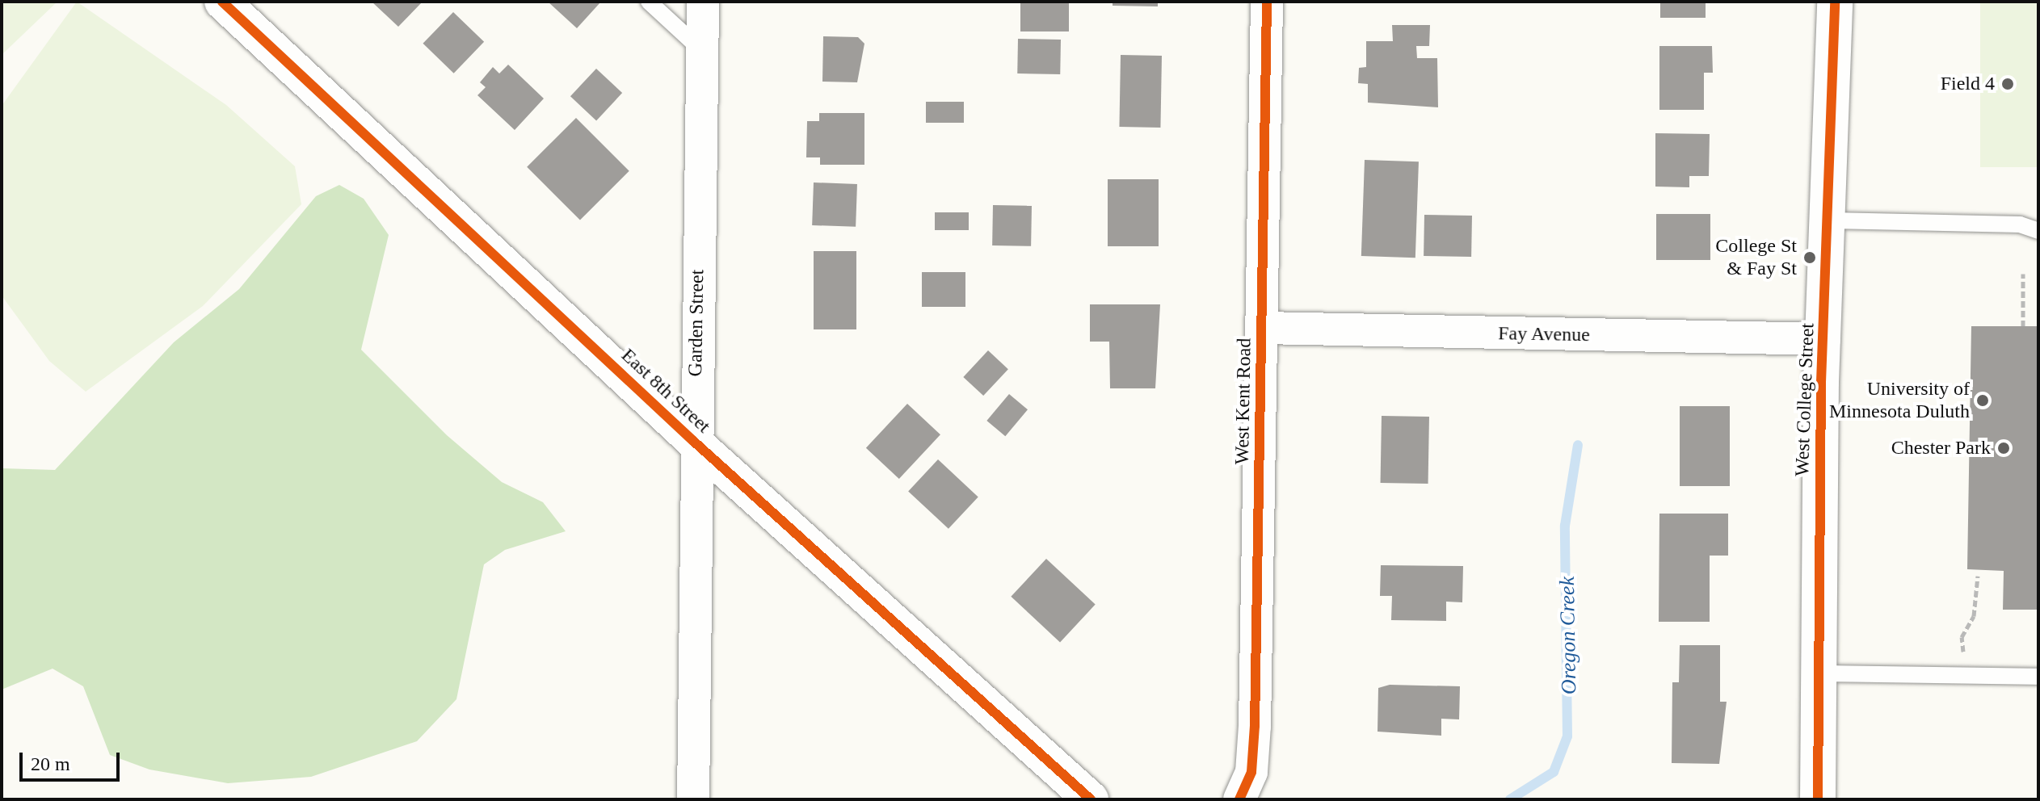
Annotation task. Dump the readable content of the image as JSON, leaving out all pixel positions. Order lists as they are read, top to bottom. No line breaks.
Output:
{"streets":{"street":["Garden Street","Fay Avenue","East 8th Street","West College Street","West Kent Road"]},"crossings":[["Garden Street","East 8th Street"],["Fay Avenue","West College Street"],["Fay Avenue","West Kent Road"]],"water":["Oregon Creek"],"places":["Field 4","College St & Fay St","University of Minnesota Duluth","Chester Park"],"scale_bar":"20 m"}
